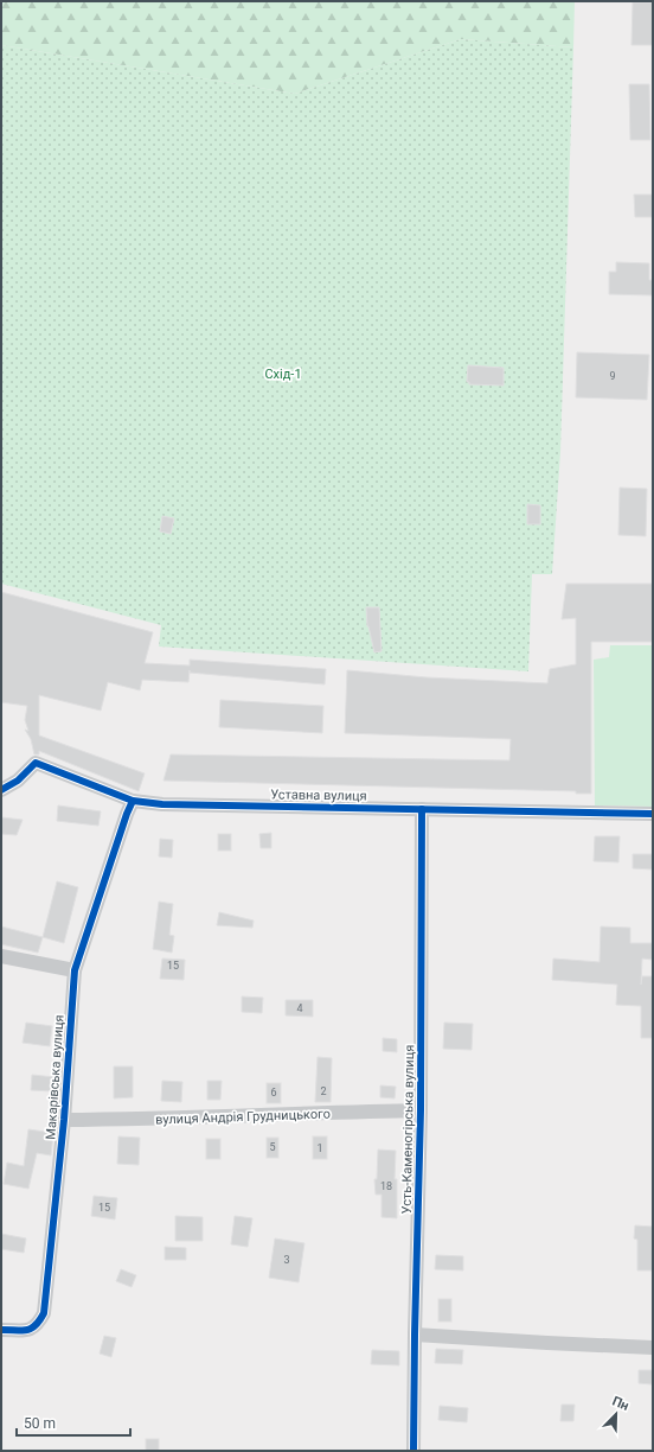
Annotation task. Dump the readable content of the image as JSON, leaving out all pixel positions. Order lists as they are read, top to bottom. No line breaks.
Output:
{"streets":{"street":["Уставна вулиця","Макарівська вулиця","вулиця Андрія Грудницького","Усть-Каменогірська вулиця"]},"crossings":[["Уставна вулиця","Макарівська вулиця"],["Уставна вулиця","Усть-Каменогірська вулиця"],["Макарівська вулиця","вулиця Андрія Грудницького"],["вулиця Андрія Грудницького","Усть-Каменогірська вулиця"]],"parks":["Схід-1"],"house_numbers":["9","15","4","2","6","5","1","18","15","3"],"scale_bar":"50 m","north":"top right"}
